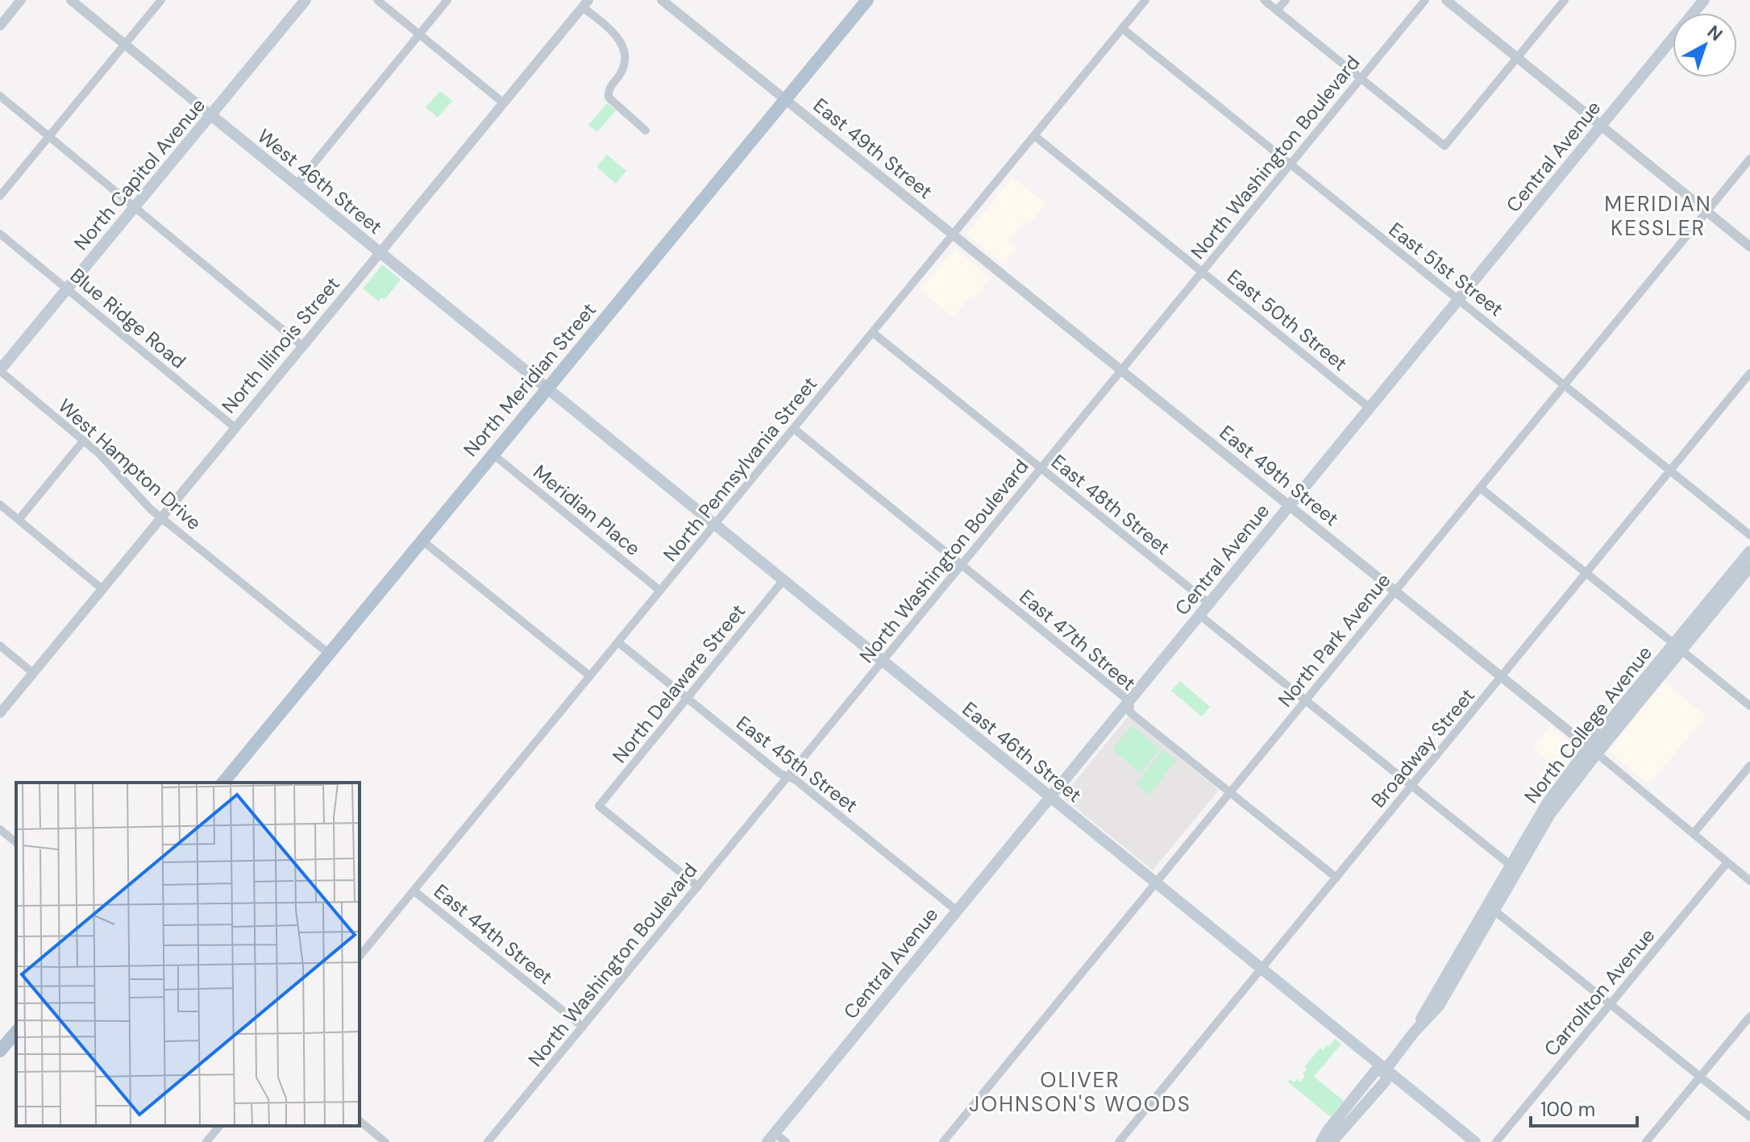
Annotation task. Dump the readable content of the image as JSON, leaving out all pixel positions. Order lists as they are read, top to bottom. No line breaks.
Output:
{"streets":{"main road":["Central Avenue","North Capitol Avenue","West 46th Street","North Meridian Street","North College Avenue","East 46th Street"],"street":["East 49th Street","North Washington Boulevard","East 51st Street","Blue Ridge Road","East 50th Street","North Illinois Street","West Hampton Drive","North Pennsylvania Street","East 48th Street","Meridian Place","East 47th Street","North Park Avenue","North Delaware Street","Broadway Street","East 45th Street","East 44th Street","Carrollton Avenue"]},"crossings":[["East 49th Street","Central Avenue"],["East 49th Street","North Washington Boulevard"],["East 49th Street","North Meridian Street"],["East 49th Street","North Pennsylvania Street"],["East 49th Street","North Park Avenue"],["East 49th Street","North College Avenue"],["East 49th Street","Broadway Street"],["East 49th Street","Carrollton Avenue"],["Central Avenue","East 51st Street"],["Central Avenue","East 50th Street"],["Central Avenue","East 48th Street"],["Central Avenue","East 47th Street"],["Central Avenue","East 46th Street"],["Central Avenue","East 45th Street"],["North Washington Boulevard","East 51st Street"],["North Washington Boulevard","East 50th Street"],["North Washington Boulevard","East 48th Street"],["North Washington Boulevard","East 47th Street"],["North Washington Boulevard","North Delaware Street"],["North Washington Boulevard","East 46th Street"],["North Washington Boulevard","East 45th Street"],["North Washington Boulevard","East 44th Street"],["North Capitol Avenue","West 46th Street"],["North Capitol Avenue","Blue Ridge Road"],["North Capitol Avenue","West Hampton Drive"],["West 46th Street","North Illinois Street"],["West 46th Street","North Meridian Street"],["West 46th Street","East 46th Street"],["East 51st Street","North Pennsylvania Street"],["East 51st Street","North Park Avenue"],["East 51st Street","Broadway Street"],["Blue Ridge Road","North Illinois Street"],["East 50th Street","North Pennsylvania Street"],["North Illinois Street","West Hampton Drive"],["North Meridian Street","West Hampton Drive"],["North Meridian Street","Meridian Place"],["North Meridian Street","East 46th Street"],["North Pennsylvania Street","East 48th Street"],["North Pennsylvania Street","Meridian Place"],["North Pennsylvania Street","East 47th Street"],["North Pennsylvania Street","East 46th Street"],["North Pennsylvania Street","East 45th Street"],["North Pennsylvania Street","East 44th Street"],["East 47th Street","North Park Avenue"],["East 47th Street","Broadway Street"],["North Park Avenue","East 46th Street"],["North Delaware Street","East 46th Street"],["North Delaware Street","East 45th Street"],["North College Avenue","East 46th Street"],["Broadway Street","East 46th Street"]],"districts":["MERIDIAN KESSLER","OLIVER JOHNSON'S WOODS"],"scale_bar":"100 m","north":"top right"}
